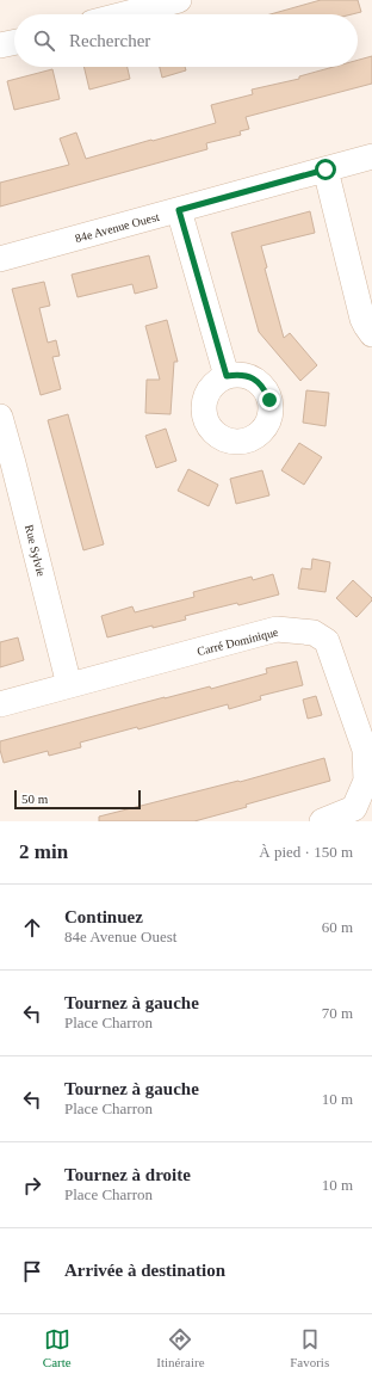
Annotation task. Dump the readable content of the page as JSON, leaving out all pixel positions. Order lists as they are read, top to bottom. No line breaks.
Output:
{"streets":{"street":["84e Avenue Ouest","Rue Sylvie","Carré Dominique"]},"crossings":[["Rue Sylvie","Carré Dominique"]],"scale_bar":"50 m","page":{"search":"Rechercher","scale":"50 m","heading":["2 min","À pied · 150 m"],"list":[["Continuez","84e Avenue Ouest","60 m"],["Tournez à gauche","Place Charron","70 m"],["Tournez à gauche","Place Charron","10 m"],["Tournez à droite","Place Charron","10 m"],"Arrivée à destination"],"nav":["Carte","Itinéraire","Favoris"]}}
